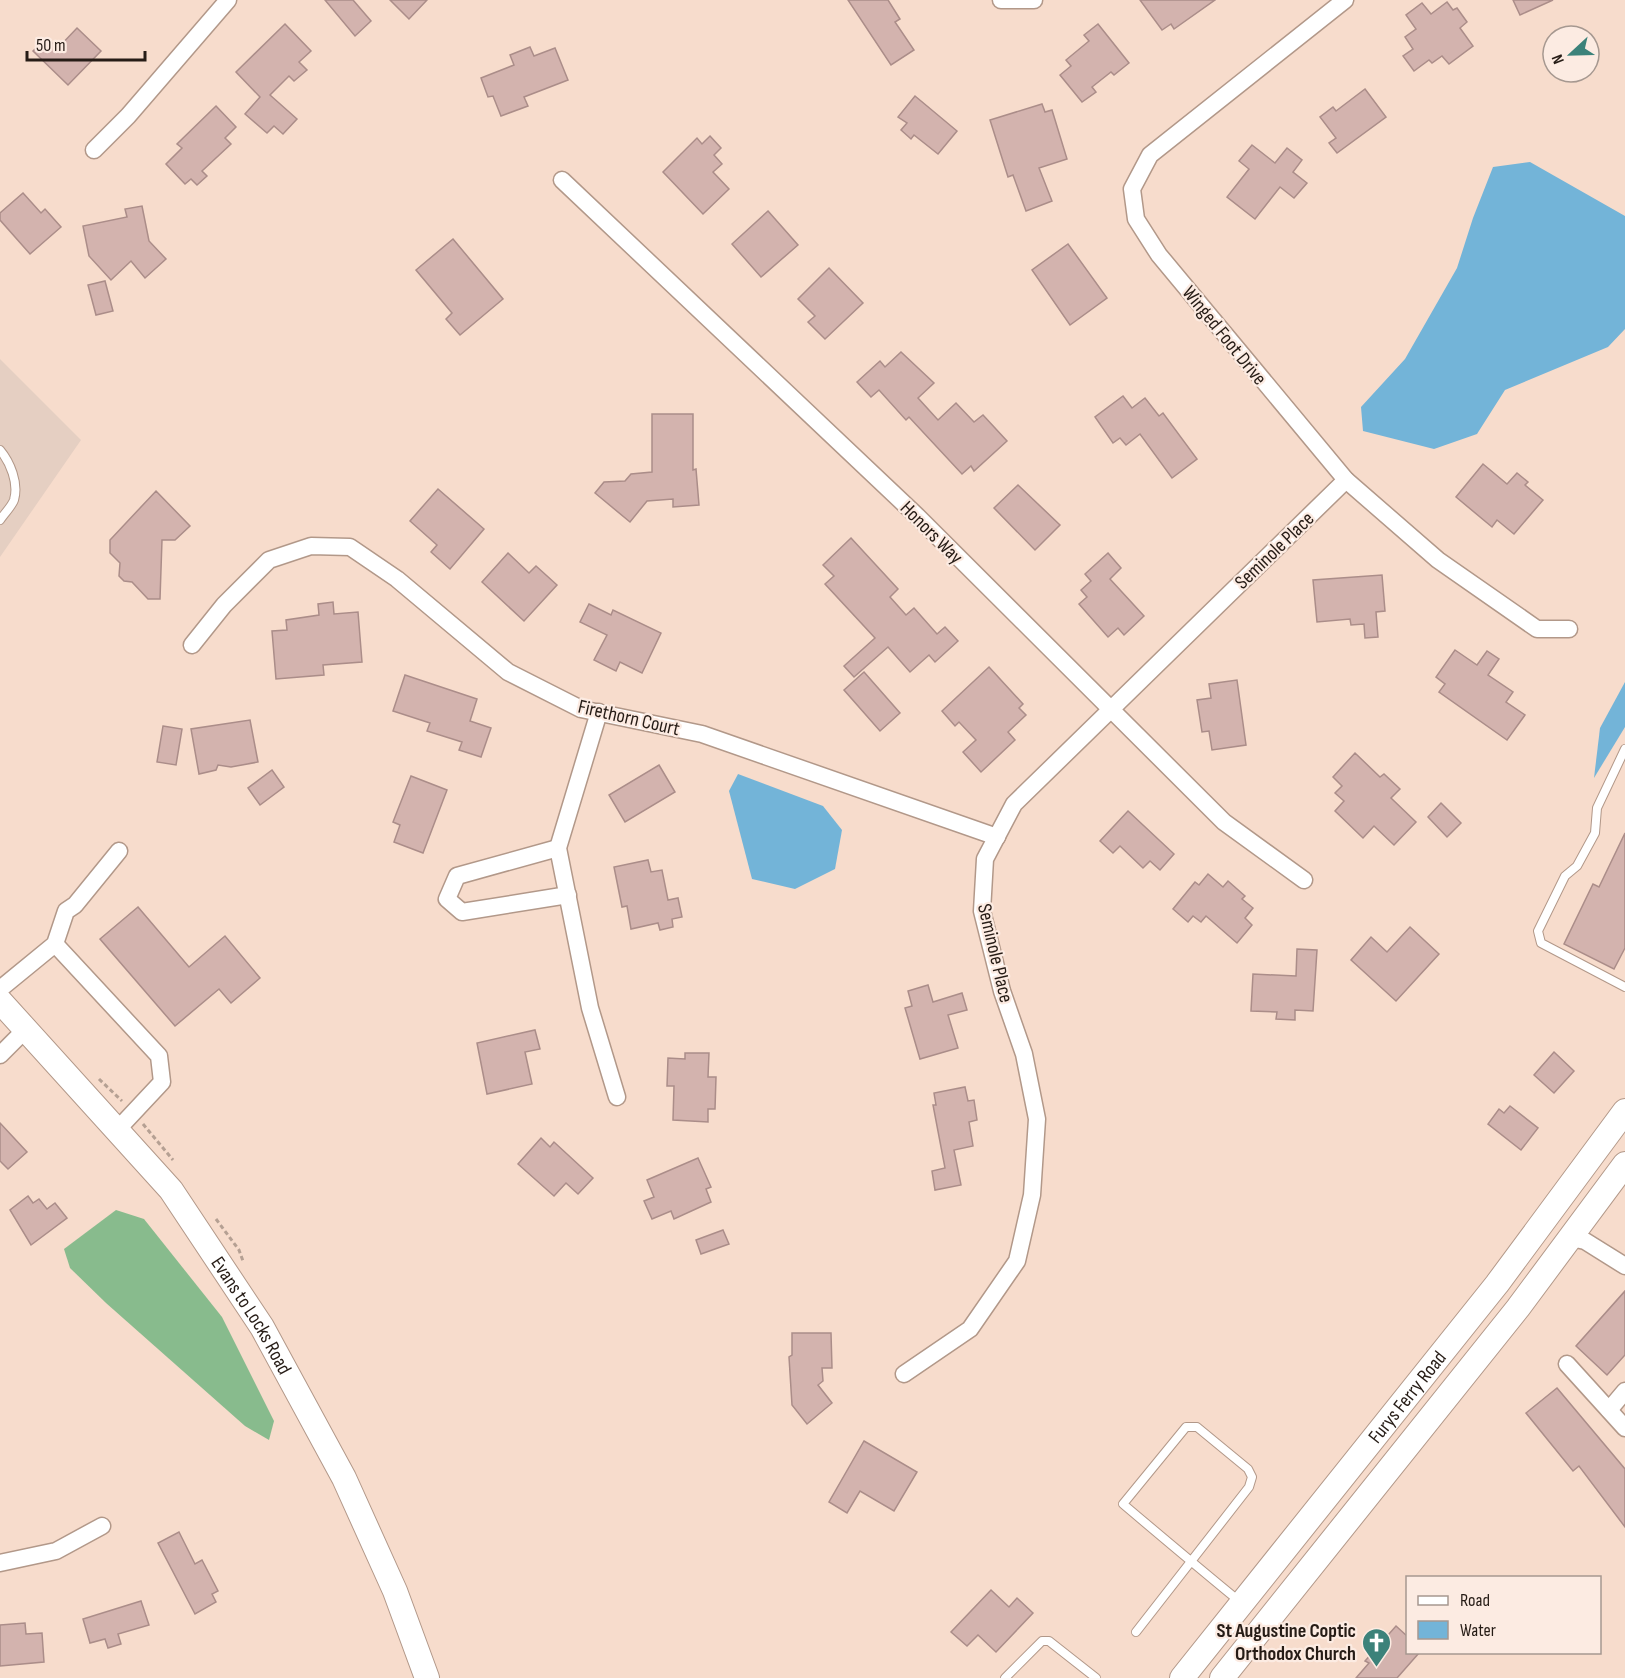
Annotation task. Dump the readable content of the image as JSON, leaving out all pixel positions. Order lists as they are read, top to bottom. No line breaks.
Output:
{"streets":{"main road":["Evans to Locks Road","Furys Ferry Road"],"street":["Winged Foot Drive","Honors Way","Seminole Place","Firethorn Court"]},"crossings":[["Winged Foot Drive","Seminole Place"],["Honors Way","Seminole Place"],["Seminole Place","Firethorn Court"]],"places":{"church":["St Augustine Coptic Orthodox Church"]},"legend":["Road","Water"],"scale_bar":"50 m","north":"left"}
